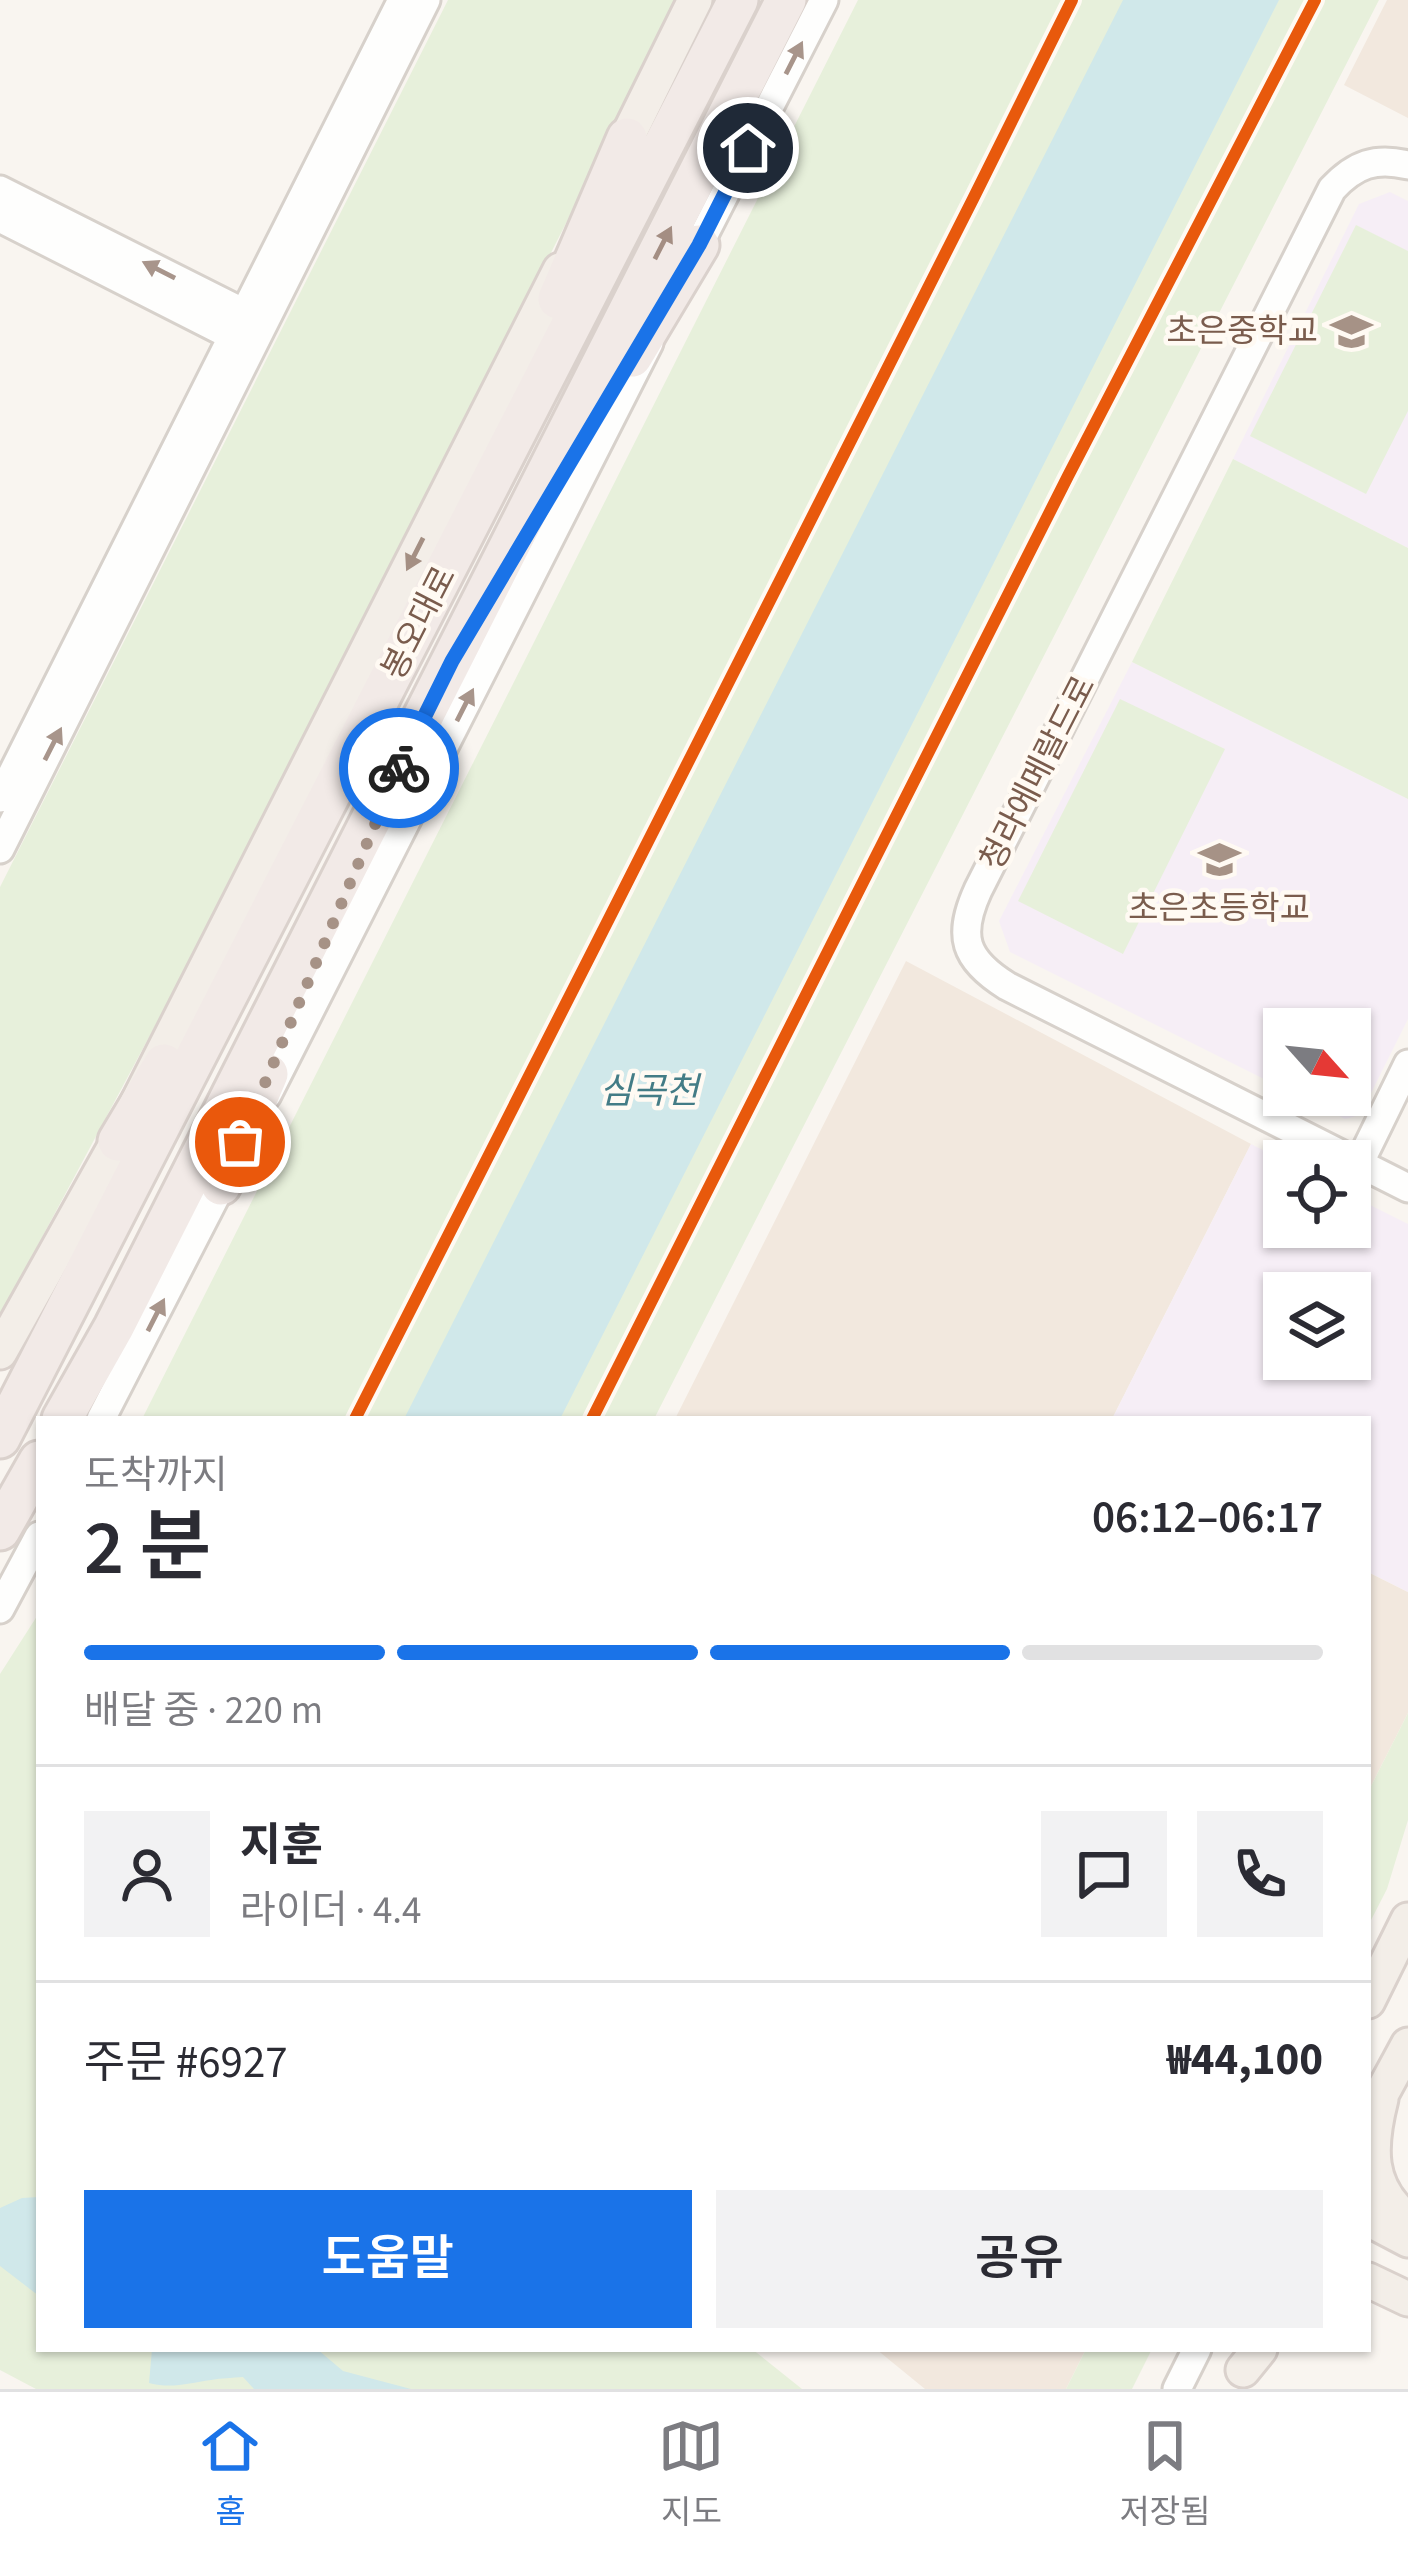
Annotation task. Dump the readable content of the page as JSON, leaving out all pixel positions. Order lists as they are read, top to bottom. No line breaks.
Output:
{"streets":{"highway":["봉오대로"],"street":["청라에메랄드로"]},"water":["심곡천"],"places":{"school or university":["초은중학교","초은초등학교"]},"north":"bottom right","page":{"heading":["2 분","도착까지","06:12–06:17"],"panel":["지훈","라이더 · 4.4","주문 #6927","₩44,100"],"bar":"배달 중 · 220 m","buttons":["도움말","공유"],"tabs":["홈","지도","저장됨"]}}
